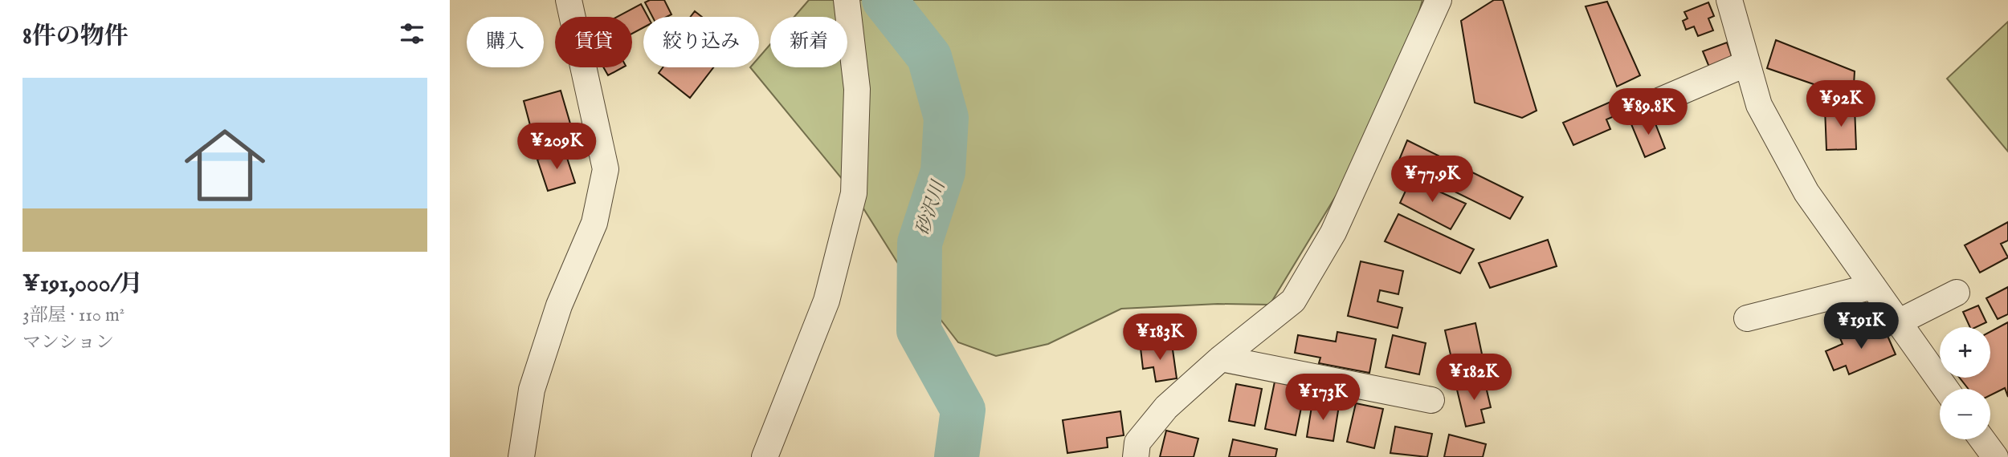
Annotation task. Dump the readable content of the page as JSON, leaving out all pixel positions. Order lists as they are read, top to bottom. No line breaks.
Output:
{"water":["砂沢川"],"page":{"heading":"8件の物件","chip":["購入","賃貸","絞り込み","新着"],"list":[{"name":"¥191,000/月","note":"3部屋 · 110 m² · マンション"}],"price":["¥92K","¥89.8K","¥209K","¥77.9K","¥191K","¥183K","¥182K","¥173K"],"map_buttons":["+","−"]}}
